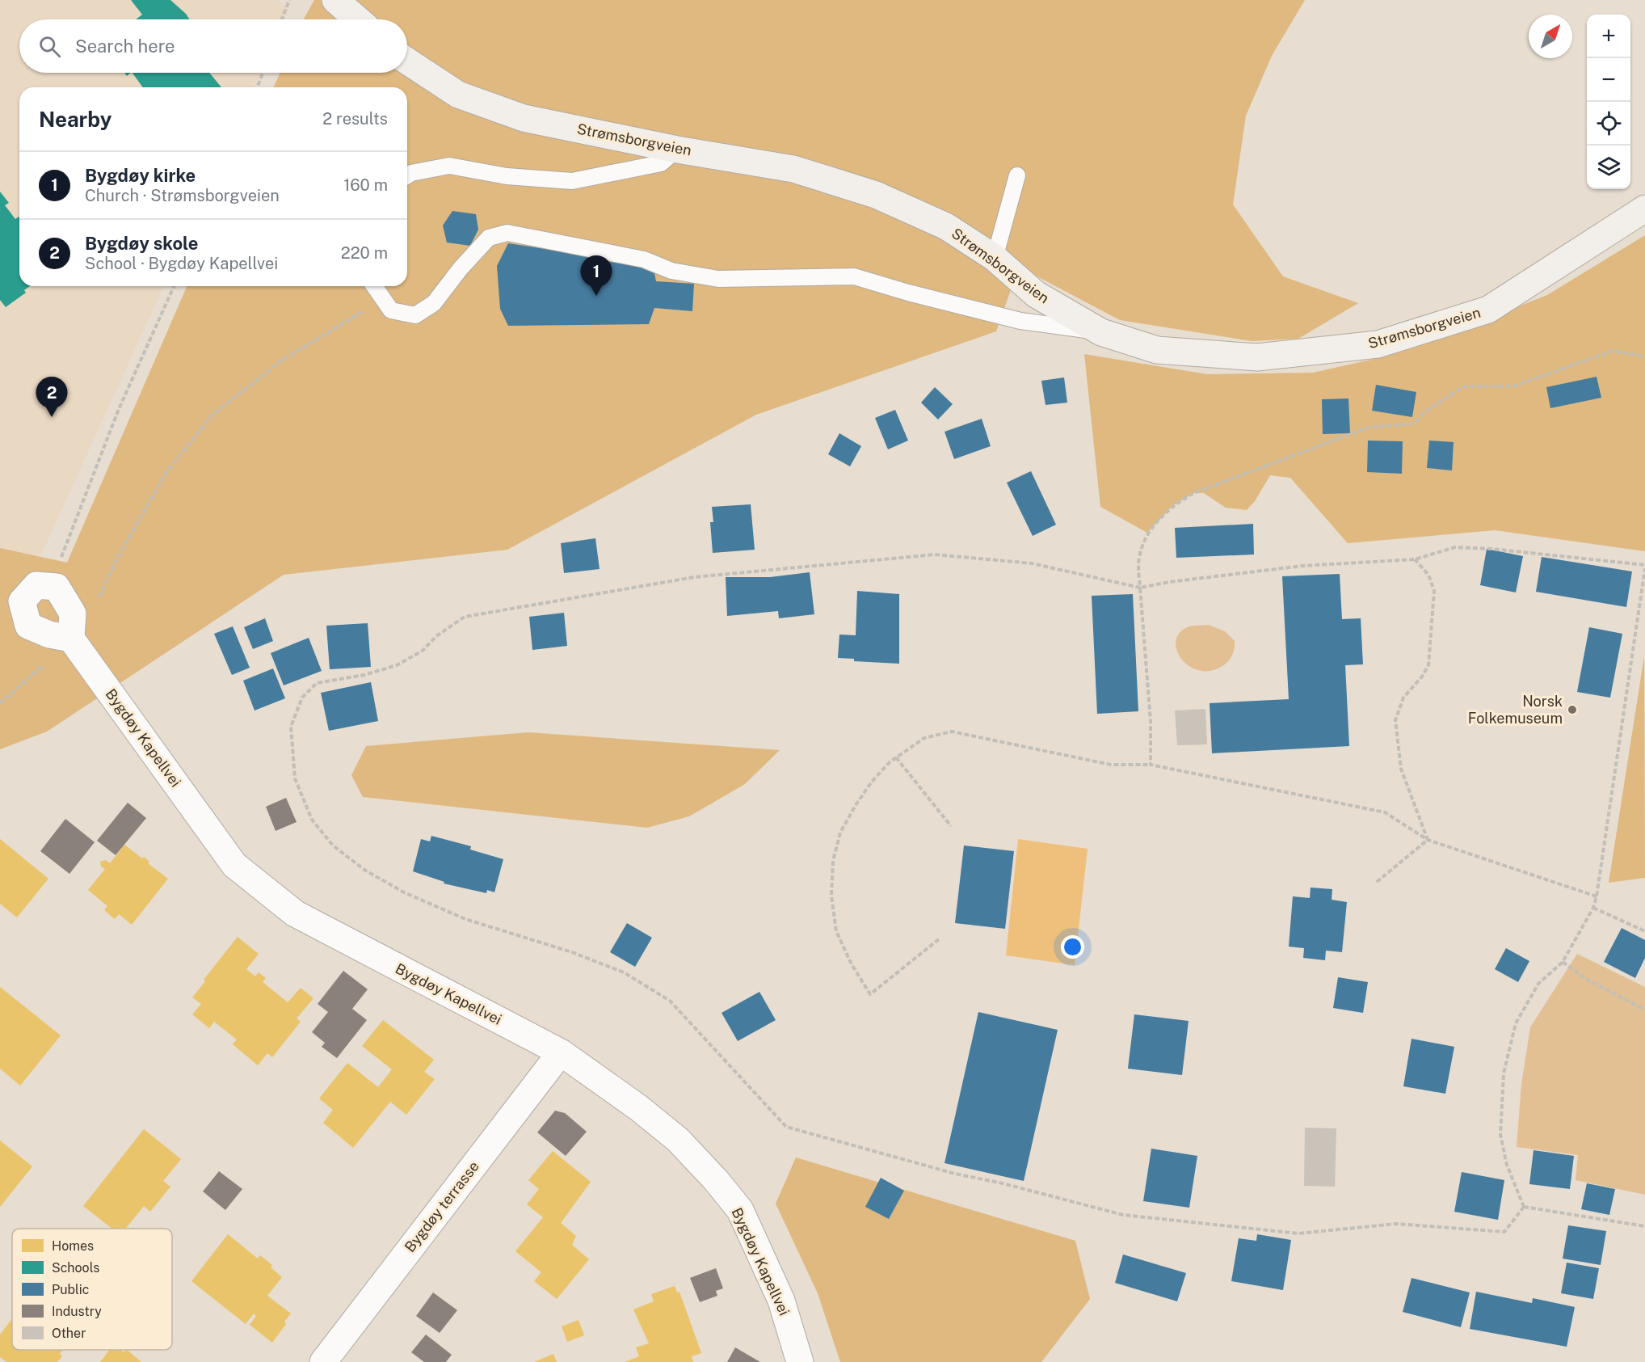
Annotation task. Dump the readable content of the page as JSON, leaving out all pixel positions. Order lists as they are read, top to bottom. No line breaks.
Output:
{"streets":{"street":["Strømsborgveien","Bygdøy Kapellvei","Bygdøy terrasse"]},"crossings":[["Bygdøy Kapellvei","Bygdøy terrasse"]],"places":["Norsk Folkemuseum"],"legend":["Homes","Schools","Public","Industry","Other"],"north":"top right","page":{"map_buttons":["+","−"],"search":"Search here","heading":["Nearby","2 results"],"list":[{"mark":"1","name":"Bygdøy kirke","note":"Church · Strømsborgveien","value":"160 m"},{"mark":"2","name":"Bygdøy skole","note":"School · Bygdøy Kapellvei","value":"220 m"}],"pins":["1","2"]}}
